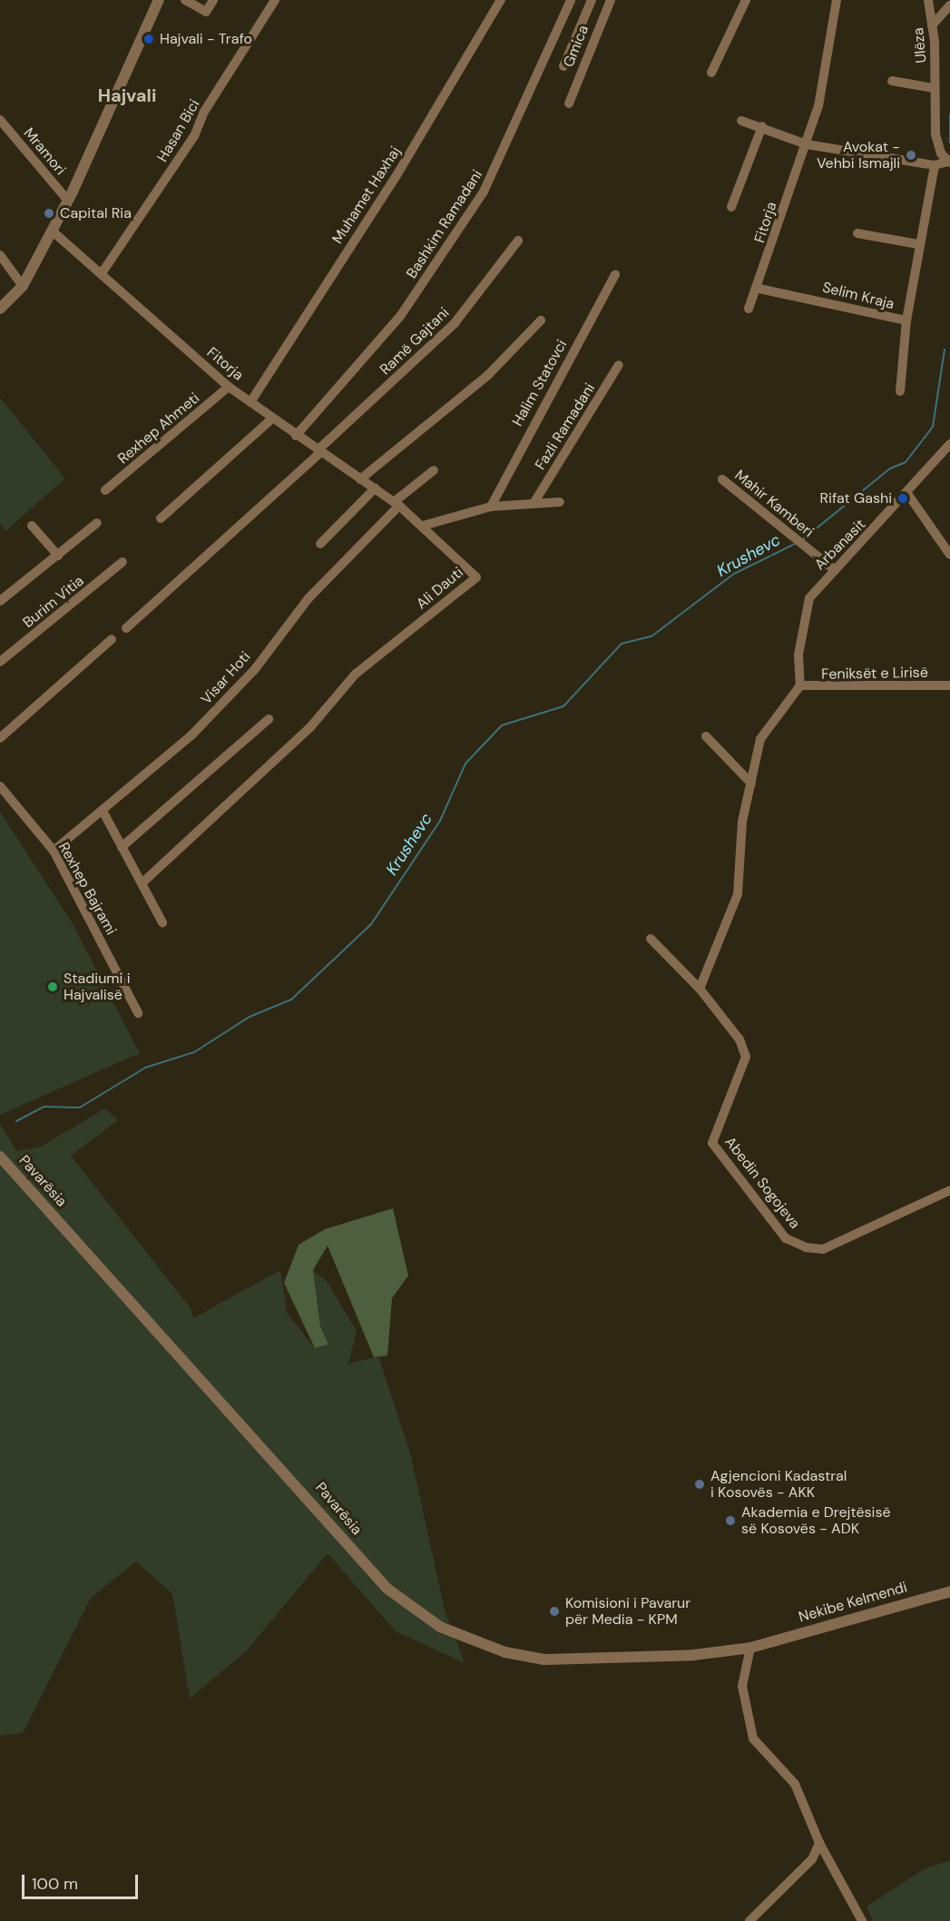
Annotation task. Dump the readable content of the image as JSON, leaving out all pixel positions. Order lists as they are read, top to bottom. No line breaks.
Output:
{"streets":{"street":["Ulëza","Gmica","Hasan Bici","Mramori","Muhamet Haxhaj","Fitorja","Bashkim Ramadani","Selim Kraja","Ramë Gajtani","Halim Statovci","Fazli Ramadani","Rexhep Ahmeti","Mahir Kamberi","Arbanasit","Ali Dauti","Burim Vitia","Feniksët e Lirisë","Visar Hoti","Rexhep Bajrami","Pavarësia","Abedin Sogojeva","Nekibe Kelmendi"]},"crossings":[["Hasan Bici","Fitorja"],["Muhamet Haxhaj","Fitorja"],["Fitorja","Bashkim Ramadani"],["Fitorja","Selim Kraja"],["Fitorja","Ramë Gajtani"],["Fitorja","Rexhep Ahmeti"],["Fitorja","Ali Dauti"],["Fitorja","Visar Hoti"],["Mahir Kamberi","Arbanasit"],["Arbanasit","Feniksët e Lirisë"],["Visar Hoti","Rexhep Bajrami"],["Pavarësia","Nekibe Kelmendi"]],"districts":["Hajvali"],"water":["Krushevc"],"places":["Hajvali - Trafo","Avokat - Vehbi Ismajli","Capital Ria","Rifat Gashi","Stadiumi i Hajvalisë","Agjencioni Kadastral i Kosovës - AKK","Akademia e Drejtësisë së Kosovës - ADK","Komisioni i Pavarur për Media - KPM"],"scale_bar":"100 m"}
